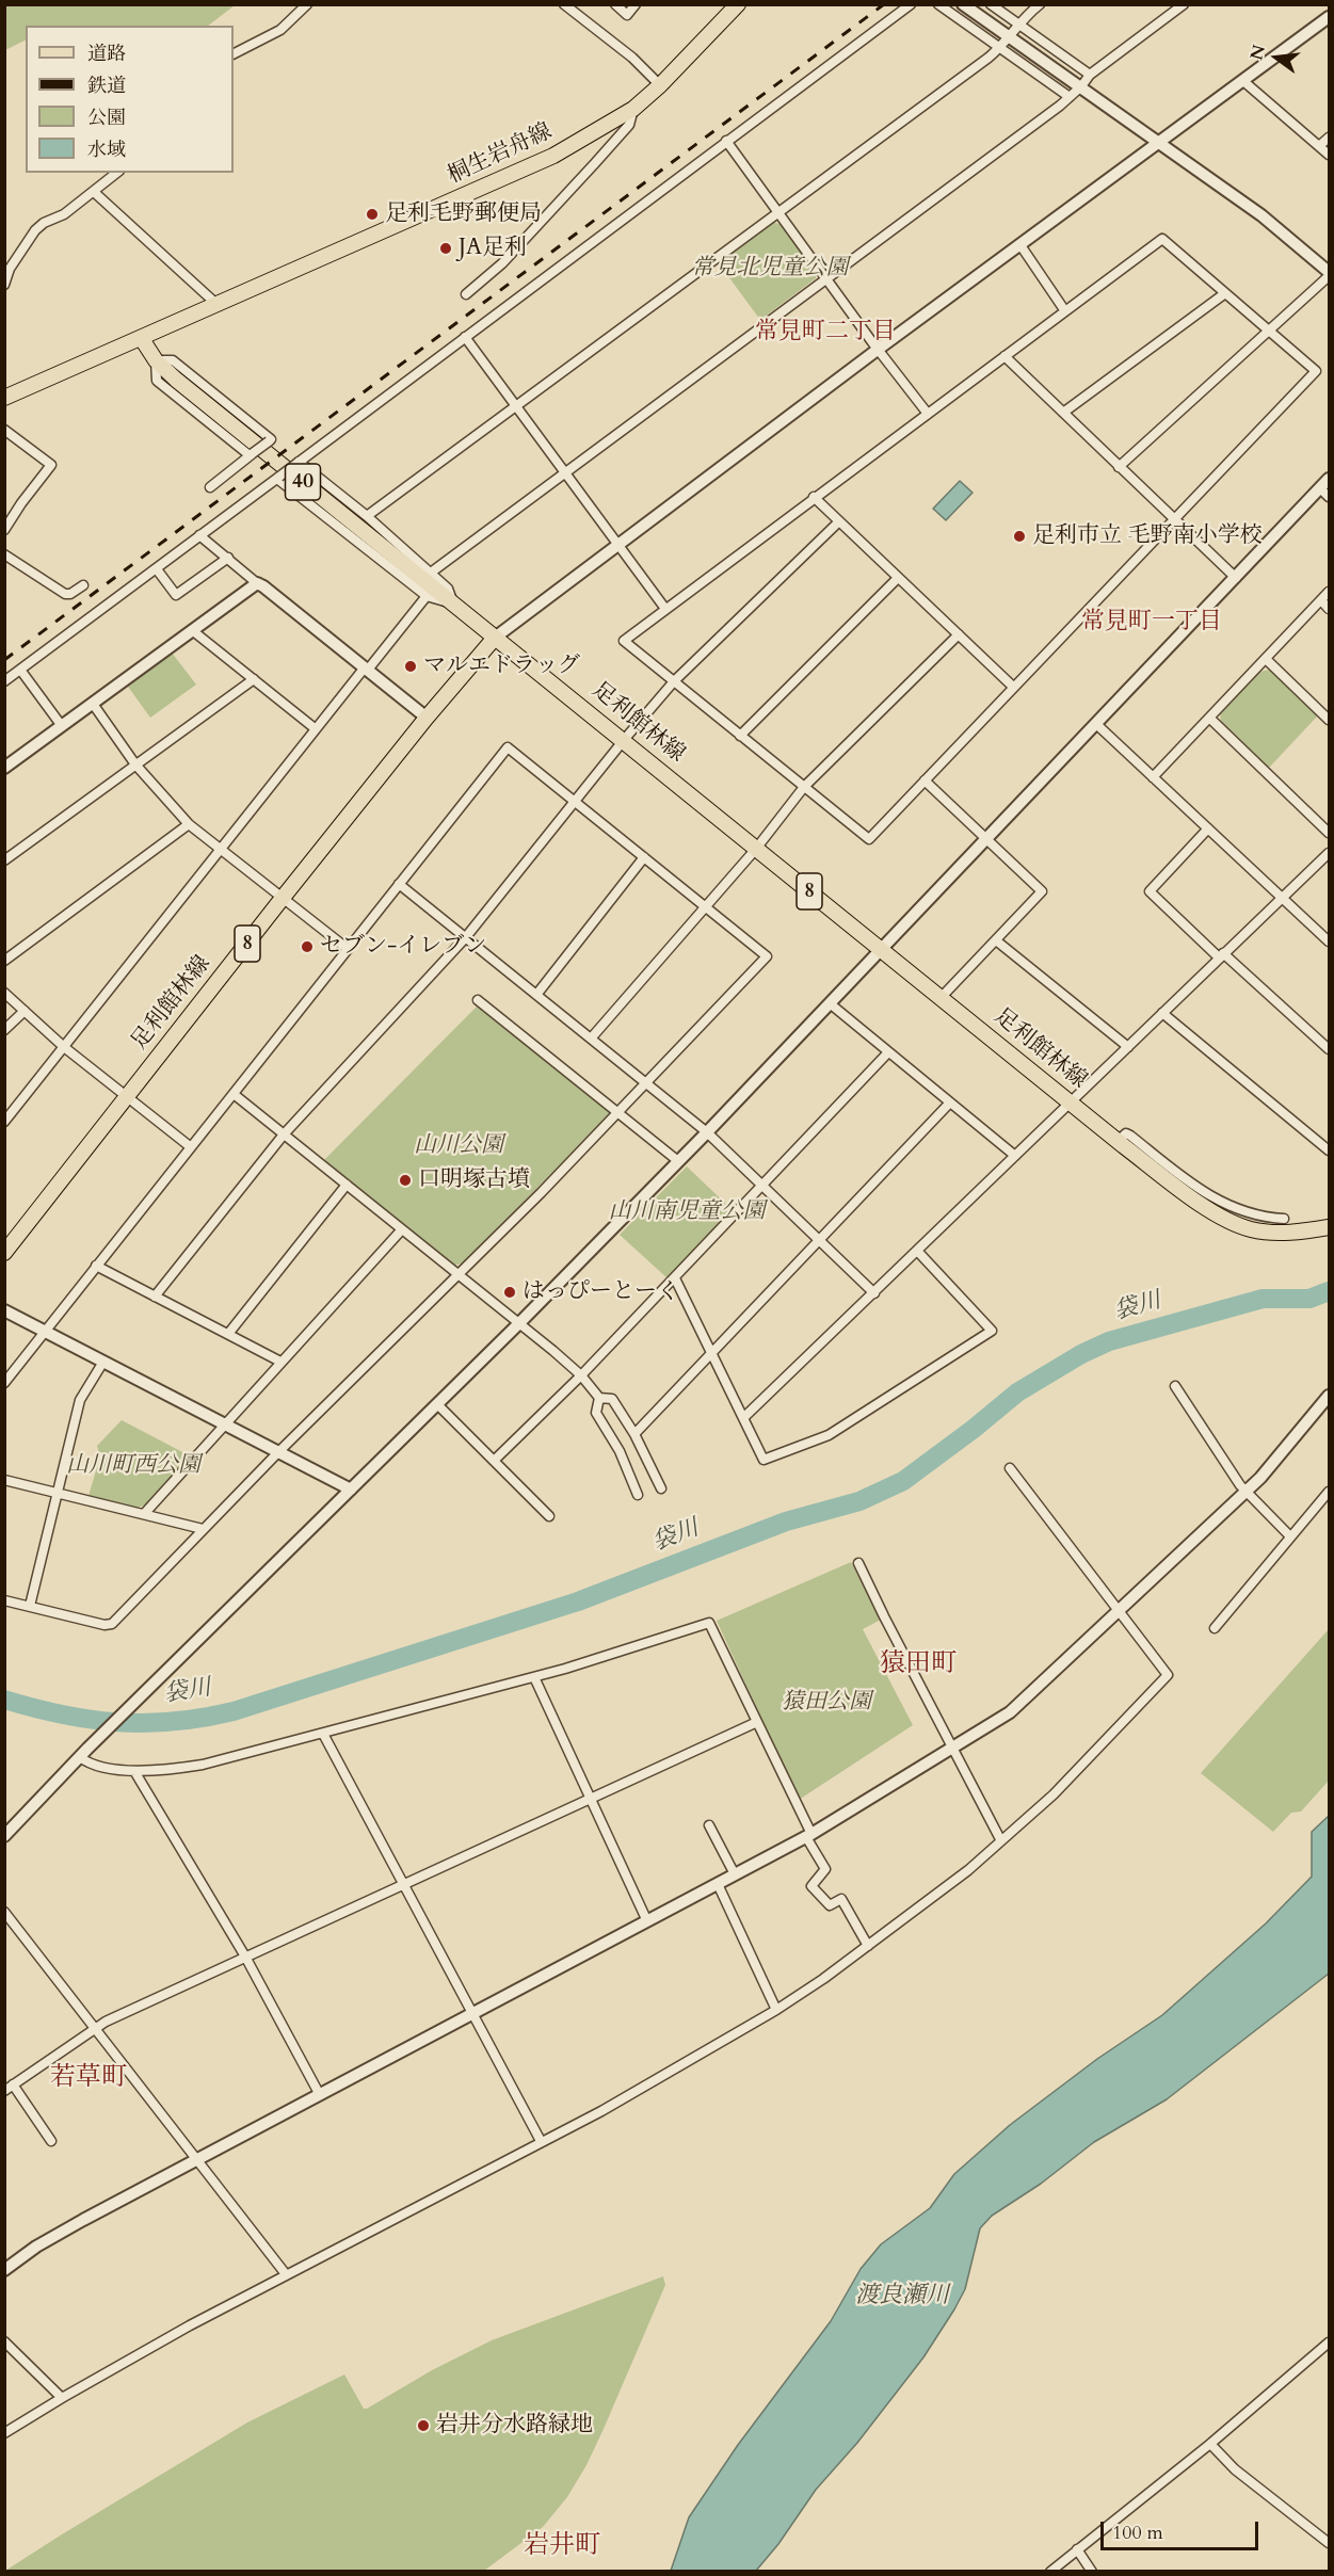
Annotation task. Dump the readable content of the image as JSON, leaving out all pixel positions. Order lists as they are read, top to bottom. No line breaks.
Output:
{"streets":{"main road":["桐生岩舟線","40","足利館林線","8"]},"crossings":[["桐生岩舟線","40"],["40","足利館林線"]],"districts":["常見町二丁目","常見町一丁目","猿田町","若草町","岩井町"],"water":["袋川","渡良瀬川"],"parks":["常見北児童公園","山川公園","山川南児童公園","山川町西公園","猿田公園"],"places":["足利毛野郵便局","JA足利","足利市立 毛野南小学校","マルエドラッグ","セブン-イレブン","口明塚古墳","はっぴーとーく","岩井分水路緑地"],"legend":["道路","鉄道","公園","水域"],"scale_bar":"100 m","north":"left"}
